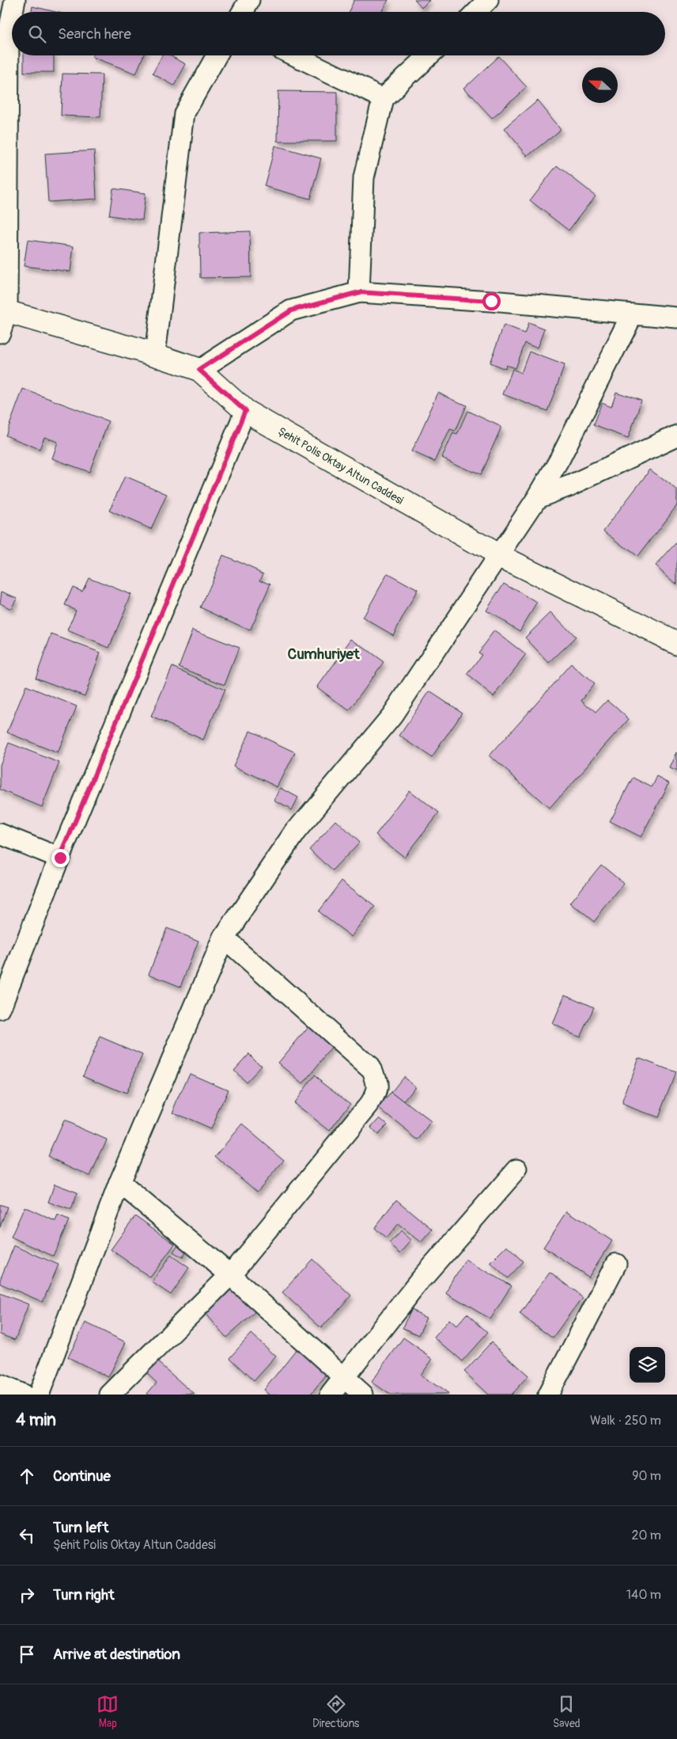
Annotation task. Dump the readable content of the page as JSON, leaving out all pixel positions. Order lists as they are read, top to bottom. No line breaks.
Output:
{"streets":{"street":["Şehit Polis Oktay Altun Caddesi"]},"districts":["Cumhuriyet"],"north":"left","page":{"search":"Search here","heading":["4 min","Walk · 250 m"],"list":[["Continue","90 m"],["Turn left","Şehit Polis Oktay Altun Caddesi","20 m"],["Turn right","140 m"],"Arrive at destination"],"nav":["Map","Directions","Saved"]}}
